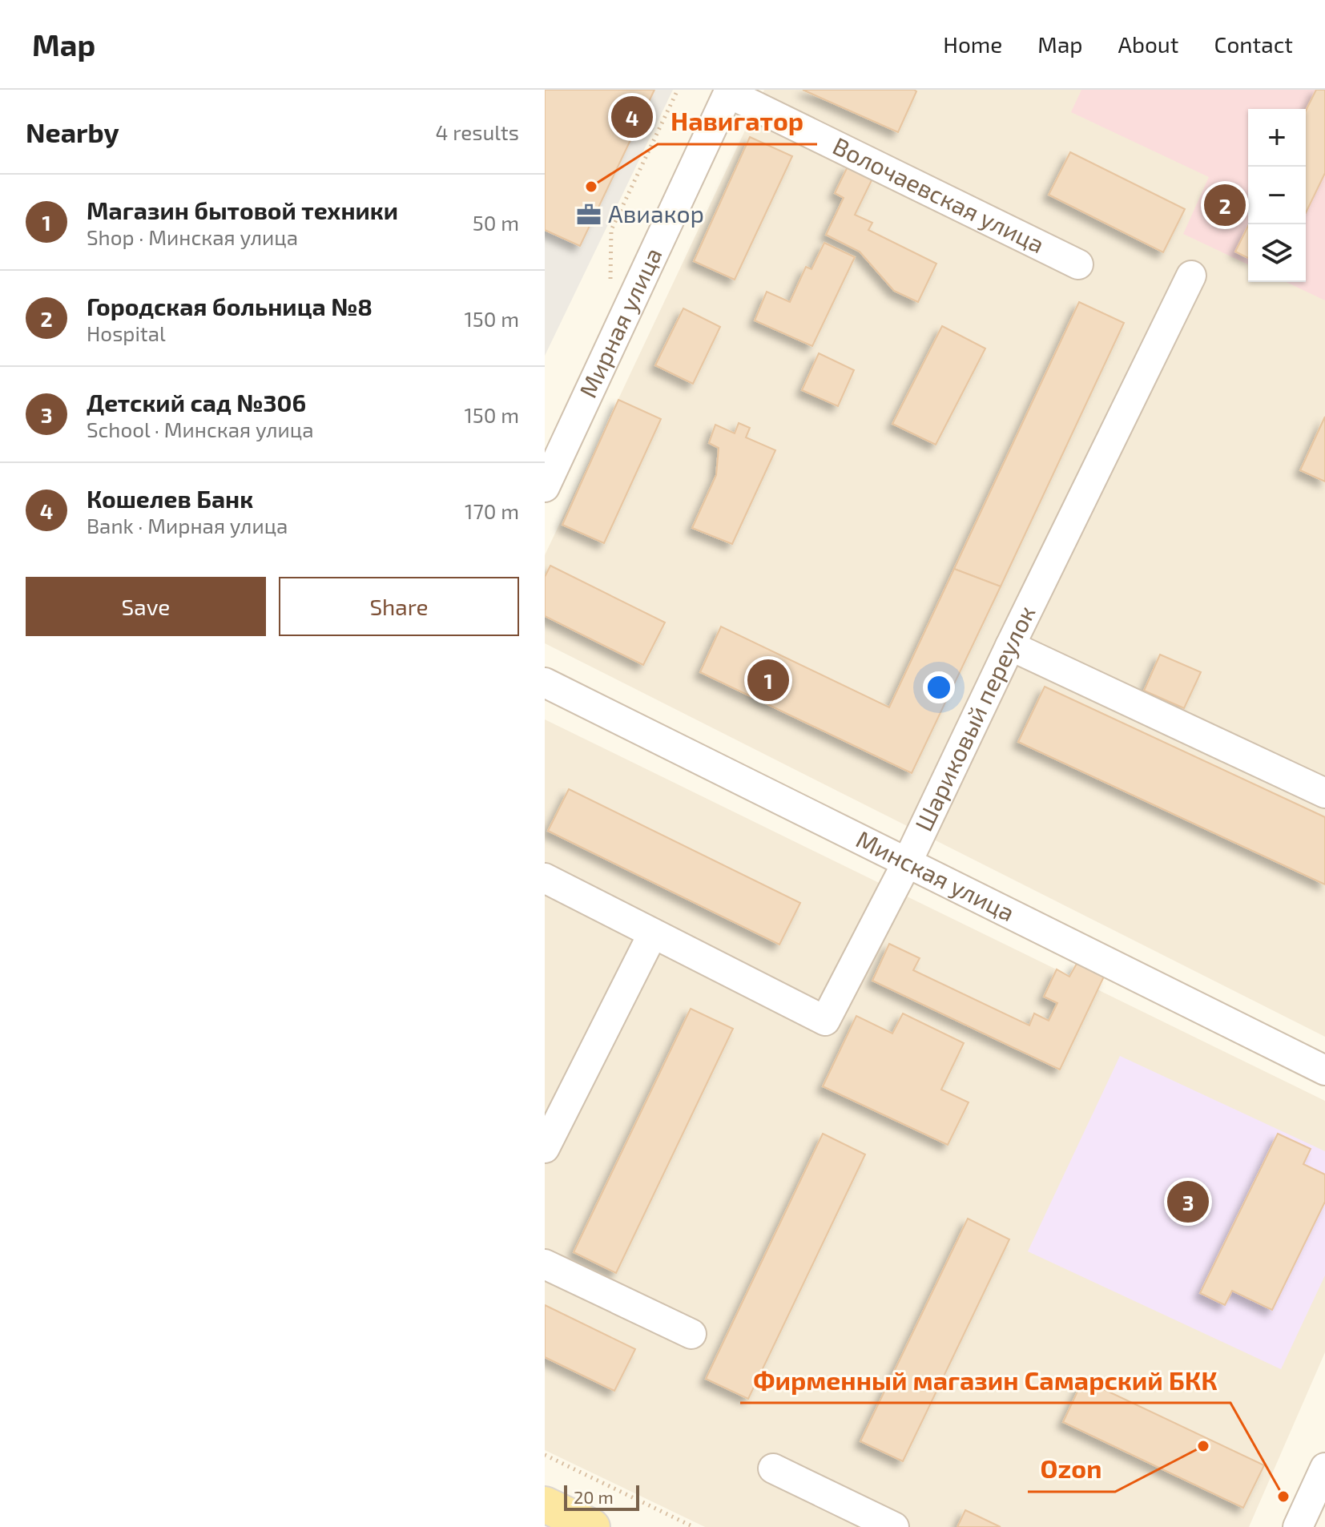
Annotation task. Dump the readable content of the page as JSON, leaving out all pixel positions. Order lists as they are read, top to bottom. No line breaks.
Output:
{"streets":{"street":["Волочаевская улица","Мирная улица","Шариковый переулок","Минская улица"]},"crossings":[["Волочаевская улица","Мирная улица"],["Шариковый переулок","Минская улица"]],"places":{"other":["Навигатор","Ozon","Фирменный магазин Самарский БКК"],"office":["Авиакор"]},"scale_bar":"20 m","page":{"header":"Map","nav":["Home","Map","About","Contact"],"heading":["Nearby","4 results"],"pins":["4","2","1","3"],"map_buttons":["+","−"],"list":[{"mark":"1","name":"Магазин бытовой техники","note":"Shop · Минская улица","value":"50 m"},{"mark":"2","name":"Городская больница №8","note":"Hospital","value":"150 m"},{"mark":"3","name":"Детский сад №306","note":"School · Минская улица","value":"150 m"},{"mark":"4","name":"Кошелев Банк","note":"Bank · Мирная улица","value":"170 m"}],"buttons":["Save","Share"],"scale":"20 m"}}
